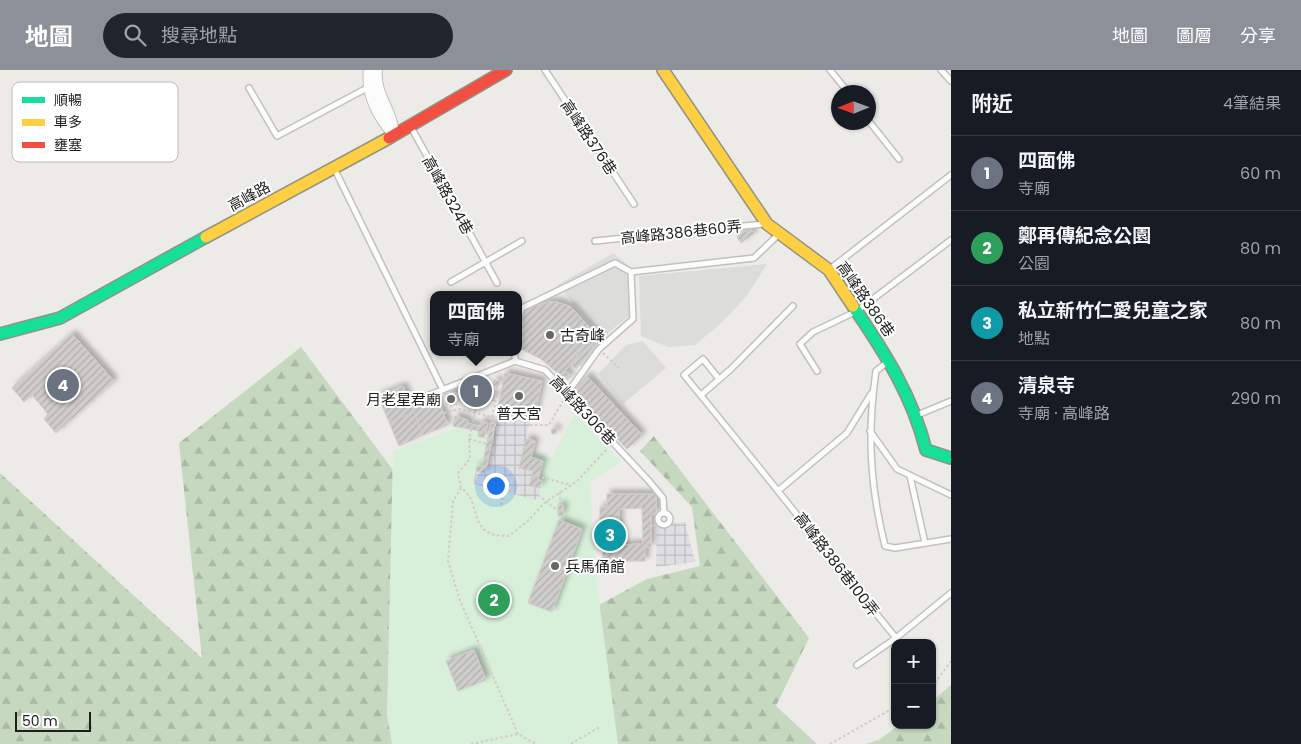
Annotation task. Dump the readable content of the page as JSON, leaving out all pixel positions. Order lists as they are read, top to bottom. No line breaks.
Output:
{"streets":{"street":["高峰路","高峰路386巷"],"lane":["高峰路376巷","高峰路324巷","高峰路386巷60弄","高峰路306巷","高峰路386巷100弄"]},"crossings":[["高峰路324巷","高峰路"],["高峰路386巷60弄","高峰路386巷"]],"places":["古奇峰","普天宮","月老星君廟","兵馬俑館"],"legend":["順暢","車多","壅塞"],"scale_bar":"50 m","north":"left","page":{"header":"地圖","search":"搜尋地點","nav":["地圖","圖層","分享"],"heading":["附近","4筆結果"],"list":[{"mark":"1","name":"四面佛","note":"寺廟","value":"60 m"},{"mark":"2","name":"鄭再傳紀念公園","note":"公園","value":"80 m"},{"mark":"3","name":"私立新竹仁愛兒童之家","note":"地點","value":"80 m"},{"mark":"4","name":"清泉寺","note":"寺廟 · 高峰路","value":"290 m"}],"popup":["四面佛","寺廟"],"pins":["4","1","3","2"],"map_buttons":["+","−"],"scale":"50 m"}}
